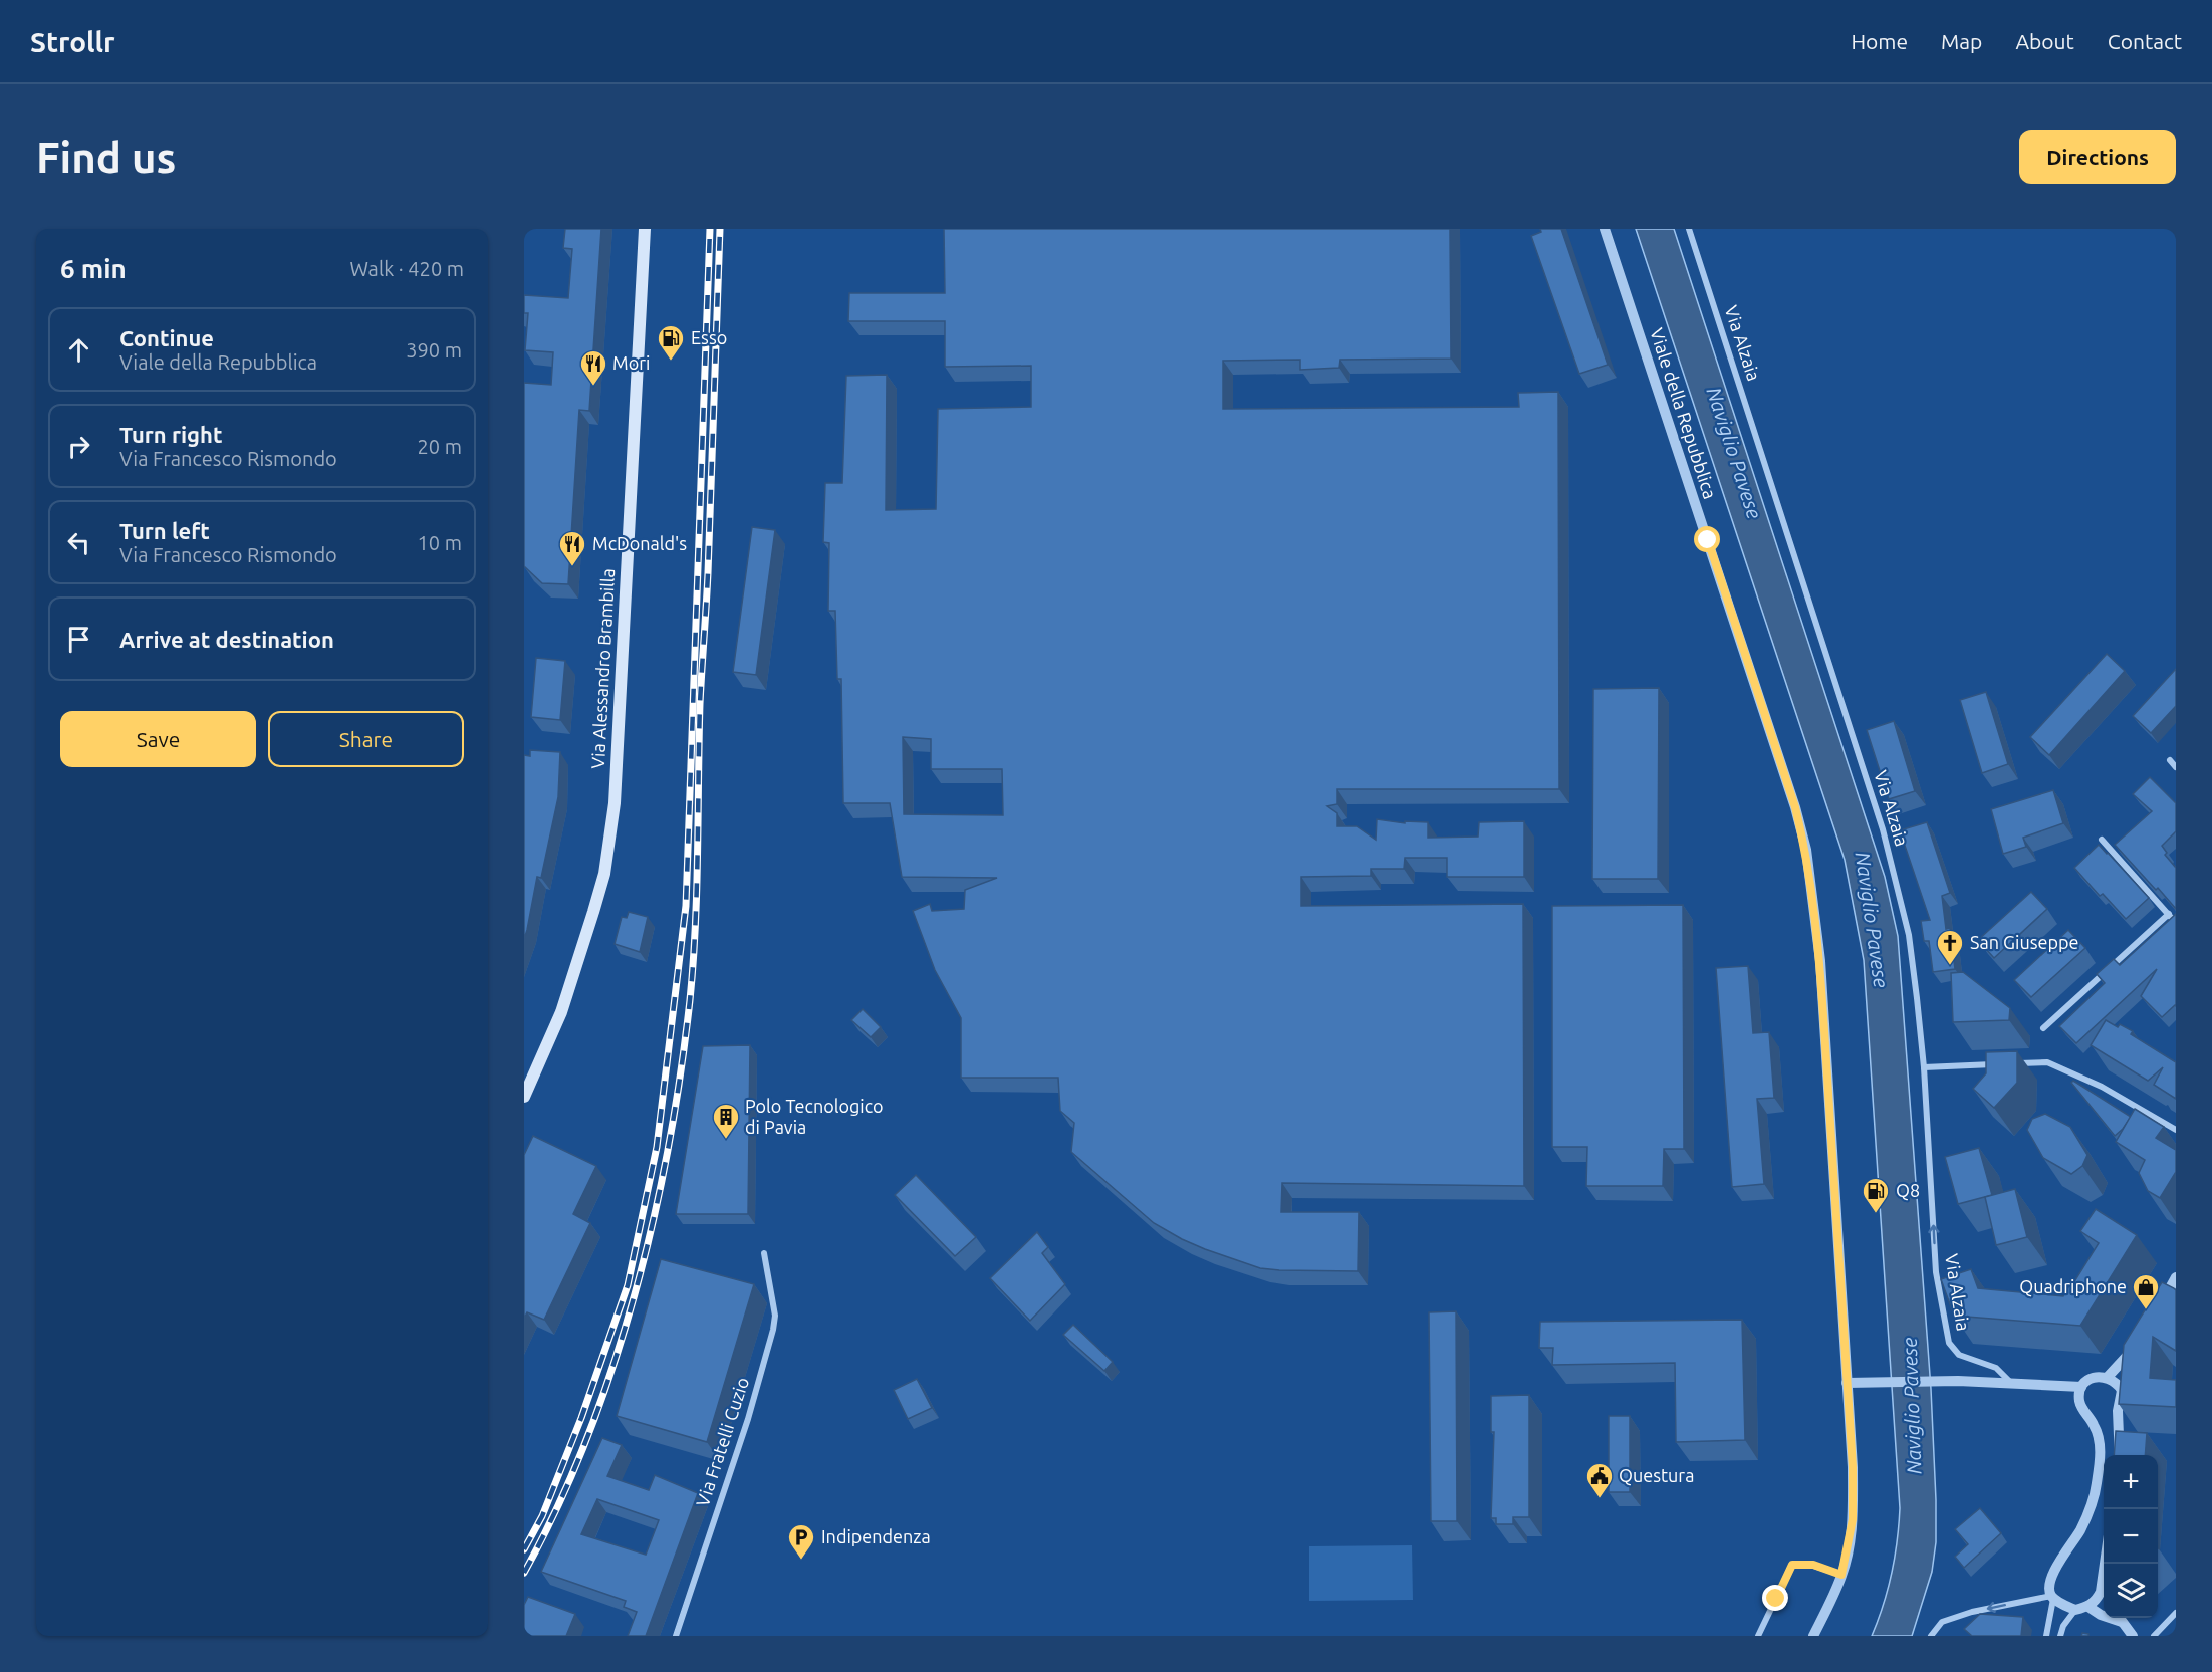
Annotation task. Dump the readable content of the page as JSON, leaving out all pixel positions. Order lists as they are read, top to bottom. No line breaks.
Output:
{"streets":{"main road":["Via Alessandro Brambilla"],"street":["Via Alzaia","Viale della Repubblica","Via Fratelli Cuzio"]},"water":["Naviglio Pavese"],"places":{"fuel station":["Esso","Q8"],"restaurant":["Mori","McDonald's"],"church":["San Giuseppe"],"building":["Polo Tecnologico di Pavia"],"shop":["Quadriphone"],"public building":["Questura"],"parking":["Indipendenza"]},"page":{"header":"Strollr","nav":["Home","Map","About","Contact"],"buttons":["Directions",["Save","Share"]],"title":"Find us","heading":["6 min","Walk · 420 m"],"list":[["Continue","Viale della Repubblica","390 m"],["Turn right","Via Francesco Rismondo","20 m"],["Turn left","Via Francesco Rismondo","10 m"],"Arrive at destination"],"map_buttons":["+","−"]}}
